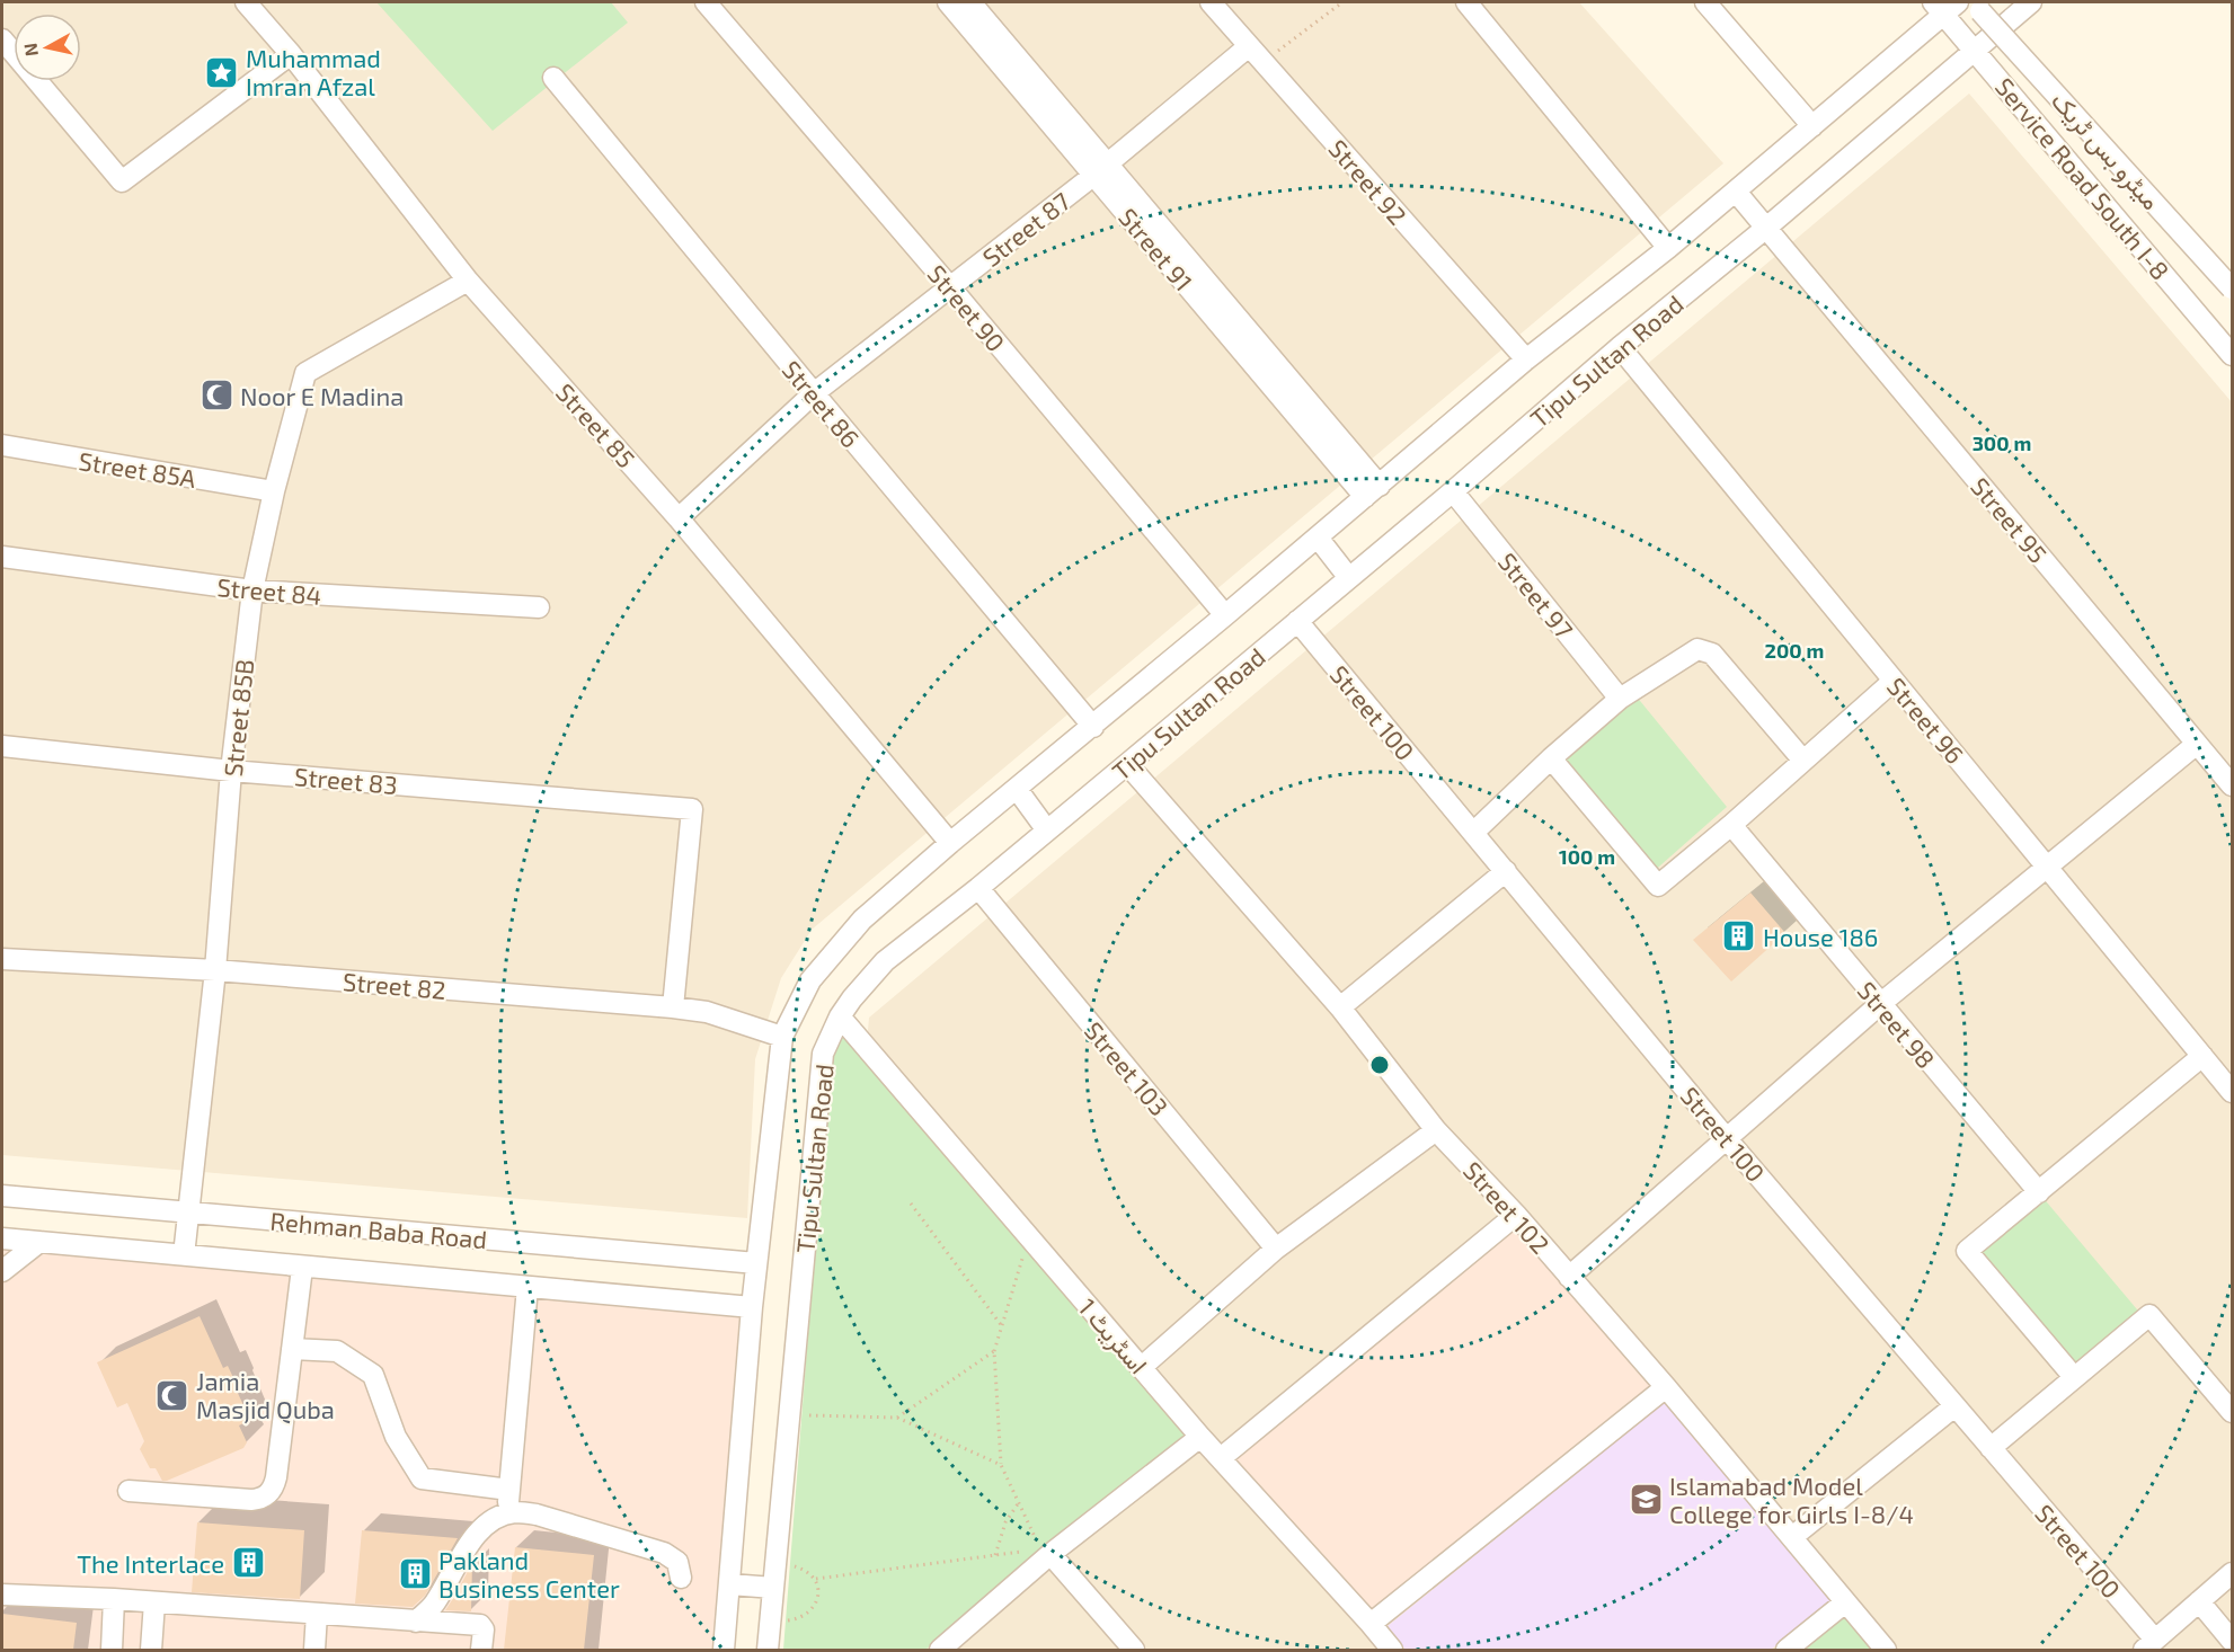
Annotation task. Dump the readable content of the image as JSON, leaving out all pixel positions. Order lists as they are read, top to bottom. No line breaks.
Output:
{"streets":{"street":["میٹرو بس ٹریک","Service Road South I-8","Street 92","Street 87","Street 91","Street 90","Tipu Sultan Road","Street 86","Street 85","Street 85A","Street 95","Street 84","Street 97","Street 100","Street 85B","Street 96","Street 83","Street 82","Street 98","Street 103","Street 102","Rehman Baba Road","اسٹریٹ 1"]},"crossings":[["Service Road South I-8","Tipu Sultan Road"],["Street 92","Street 87"],["Street 92","Tipu Sultan Road"],["Street 87","Street 91"],["Street 87","Street 90"],["Street 87","Street 86"],["Street 87","Street 85"],["Street 91","Tipu Sultan Road"],["Street 90","Tipu Sultan Road"],["Tipu Sultan Road","Street 86"],["Tipu Sultan Road","Street 85"],["Tipu Sultan Road","Street 95"],["Tipu Sultan Road","Street 97"],["Tipu Sultan Road","Street 100"],["Tipu Sultan Road","Street 96"],["Tipu Sultan Road","Street 82"],["Tipu Sultan Road","Street 103"],["Tipu Sultan Road","Street 102"],["Tipu Sultan Road","Rehman Baba Road"],["Tipu Sultan Road","اسٹریٹ 1"],["Street 85","Street 85B"],["Street 85A","Street 85B"],["Street 84","Street 85B"],["Street 85B","Street 83"],["Street 85B","Street 82"],["Street 85B","Rehman Baba Road"],["Street 83","Street 82"]],"places":{"place":["Muhammad Imran Afzal"],"mosque":["Noor E Madina","Jamia Masjid Quba"],"building":["House 186","The Interlace","Pakland Business Center"],"school or university":["Islamabad Model College for Girls I-8/4"]},"north":"left","rings":["300 m","200 m","100 m"]}
